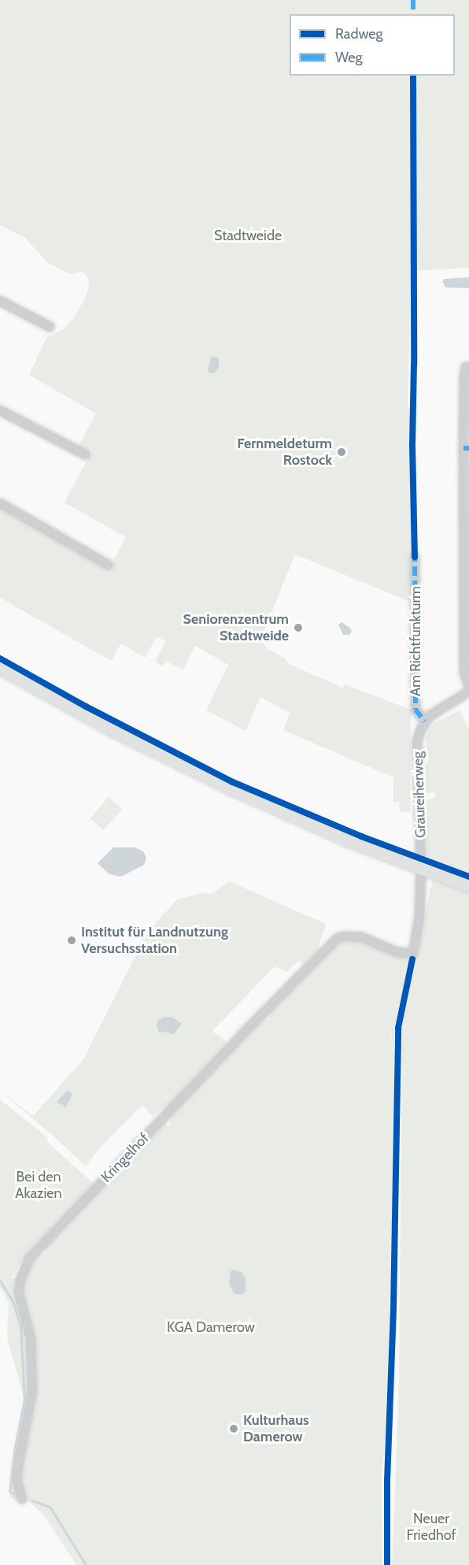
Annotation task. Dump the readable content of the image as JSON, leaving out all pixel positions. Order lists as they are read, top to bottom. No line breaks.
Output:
{"streets":{"street":["Am Richtfunkturm","Graureiherweg","Kringelhof"]},"crossings":[["Am Richtfunkturm","Graureiherweg"],["Graureiherweg","Kringelhof"]],"parks":["Stadtweide","Bei den Akazien","KGA Damerow","Neuer Friedhof"],"places":["Fernmeldeturm Rostock","Seniorenzentrum Stadtweide","Institut für Landnutzung Versuchsstation","Kulturhaus Damerow"],"legend":["Radweg","Weg"]}
